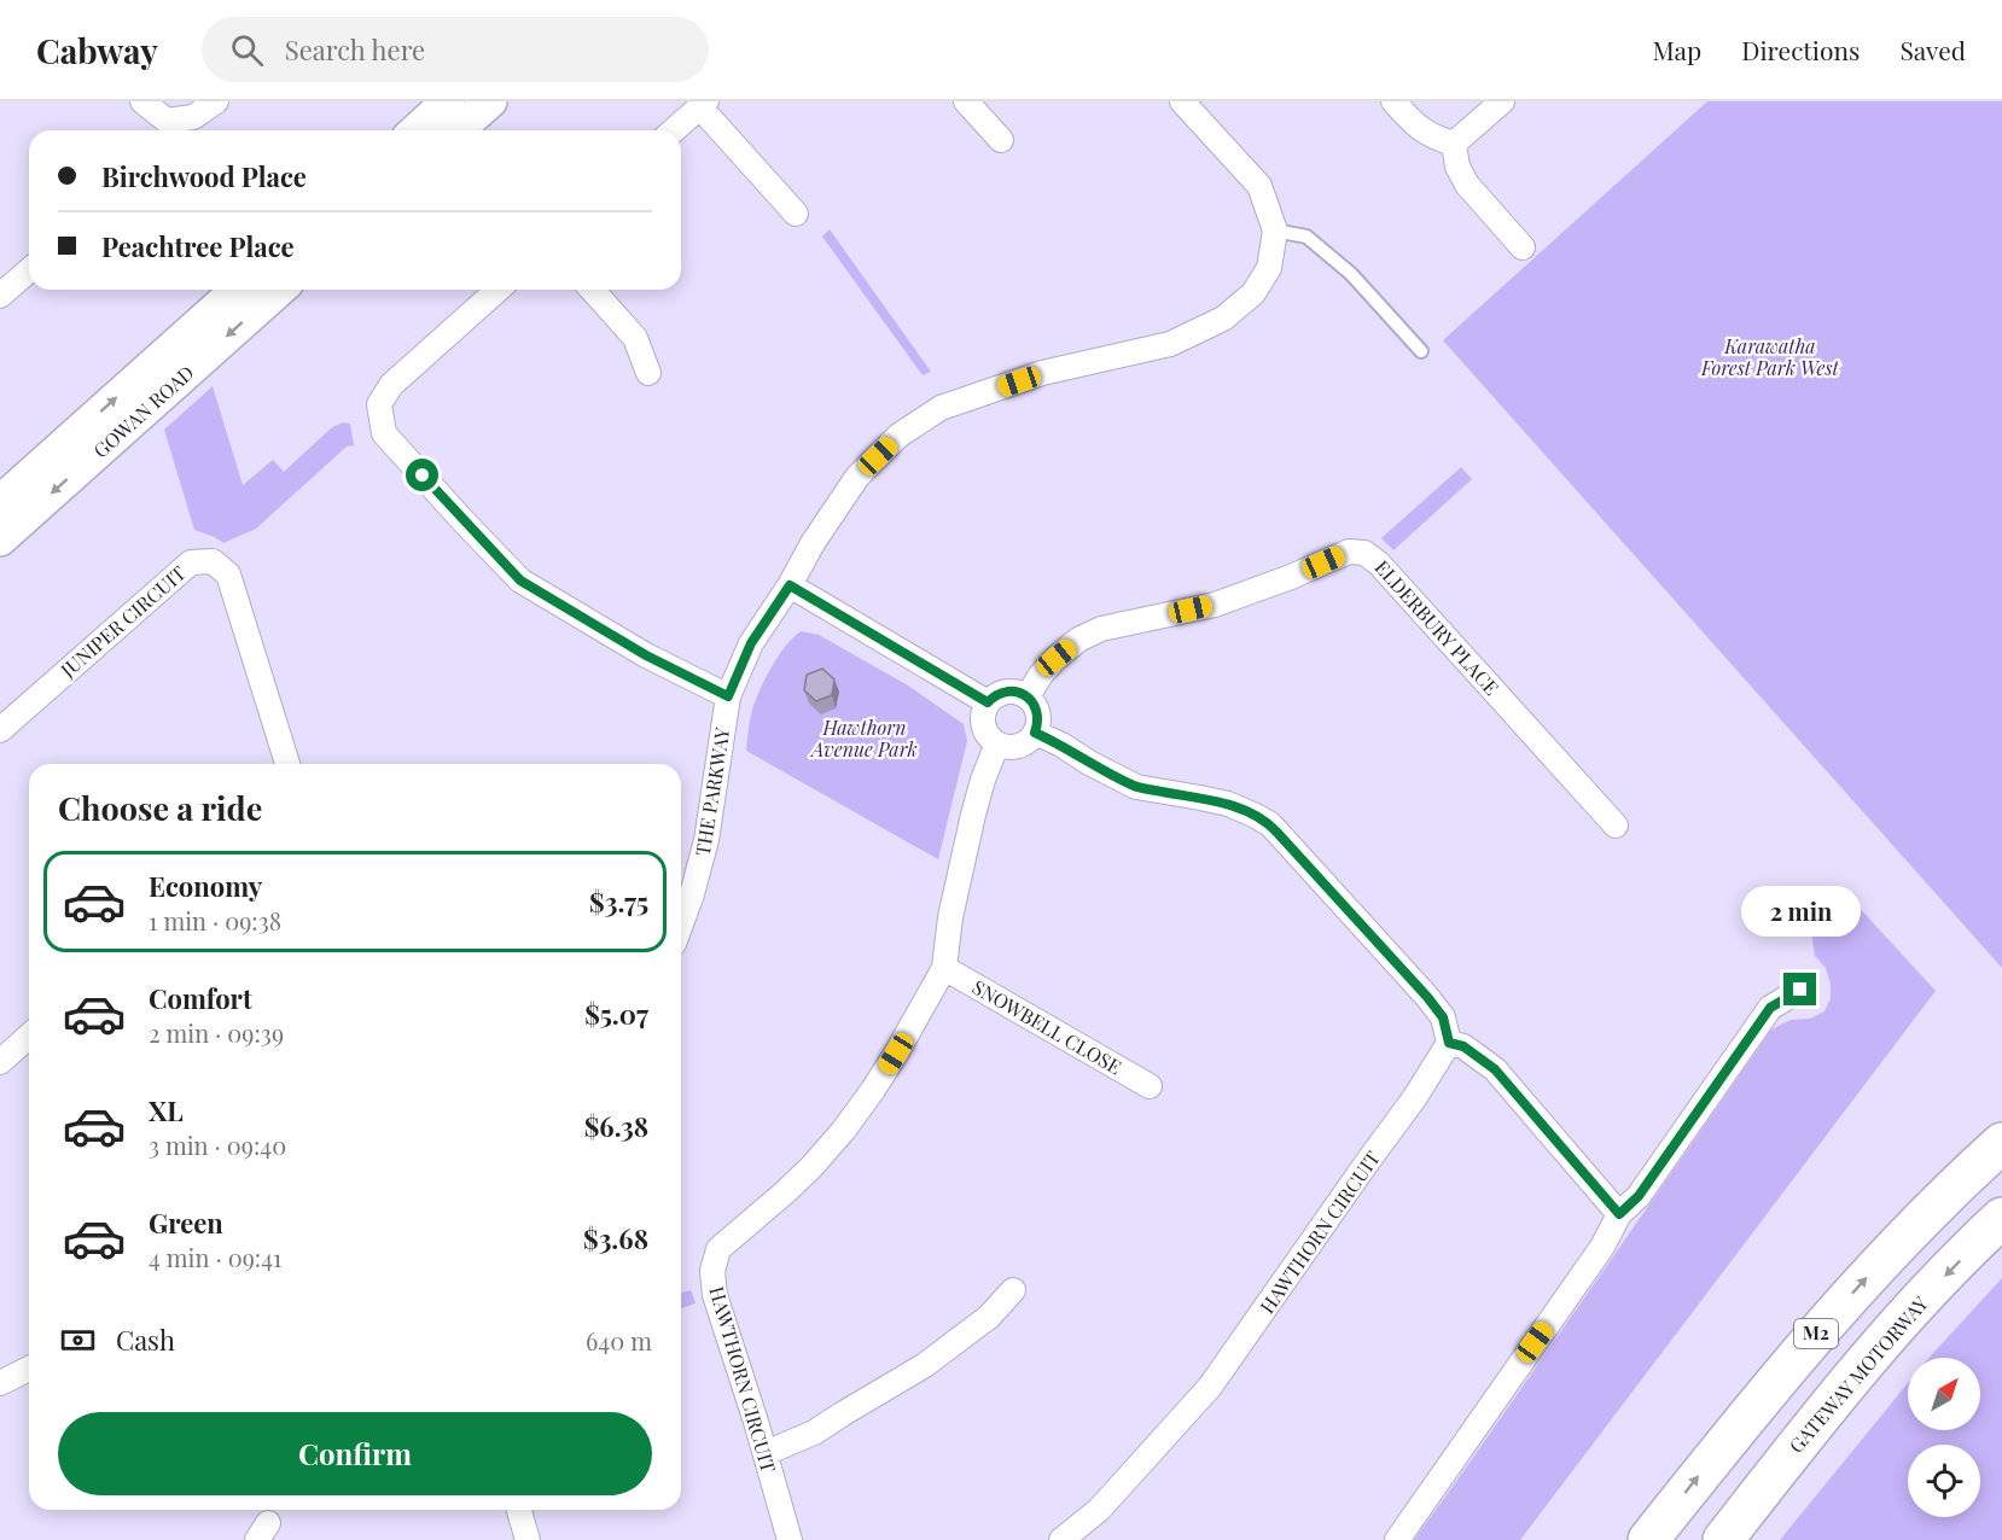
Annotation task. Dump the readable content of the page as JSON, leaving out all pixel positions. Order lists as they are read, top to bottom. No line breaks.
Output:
{"streets":{"highway":["M2","GATEWAY MOTORWAY"],"main road":["GOWAN ROAD"],"street":["JUNIPER CIRCUIT","ELDERBURY PLACE","THE PARKWAY","SNOWBELL CLOSE","HAWTHORN CIRCUIT"]},"crossings":[["ELDERBURY PLACE","HAWTHORN CIRCUIT"],["SNOWBELL CLOSE","HAWTHORN CIRCUIT"]],"parks":["Karawatha Forest Park West","Hawthorn Avenue Park"],"north":"top right","page":{"header":"Cabway","search":"Search here","nav":["Map","Directions","Saved"],"banner":["Birchwood Place","Peachtree Place"],"heading":"Choose a ride","list":[{"name":"Economy","note":"1 min · 09:38","value":"$3.75"},{"name":"Comfort","note":"2 min · 09:39","value":"$5.07"},{"name":"XL","note":"3 min · 09:40","value":"$6.38"},{"name":"Green","note":"4 min · 09:41","value":"$3.68"}],"bubble":"2 min","pay":["Cash","640 m"],"buttons":"Confirm"}}
